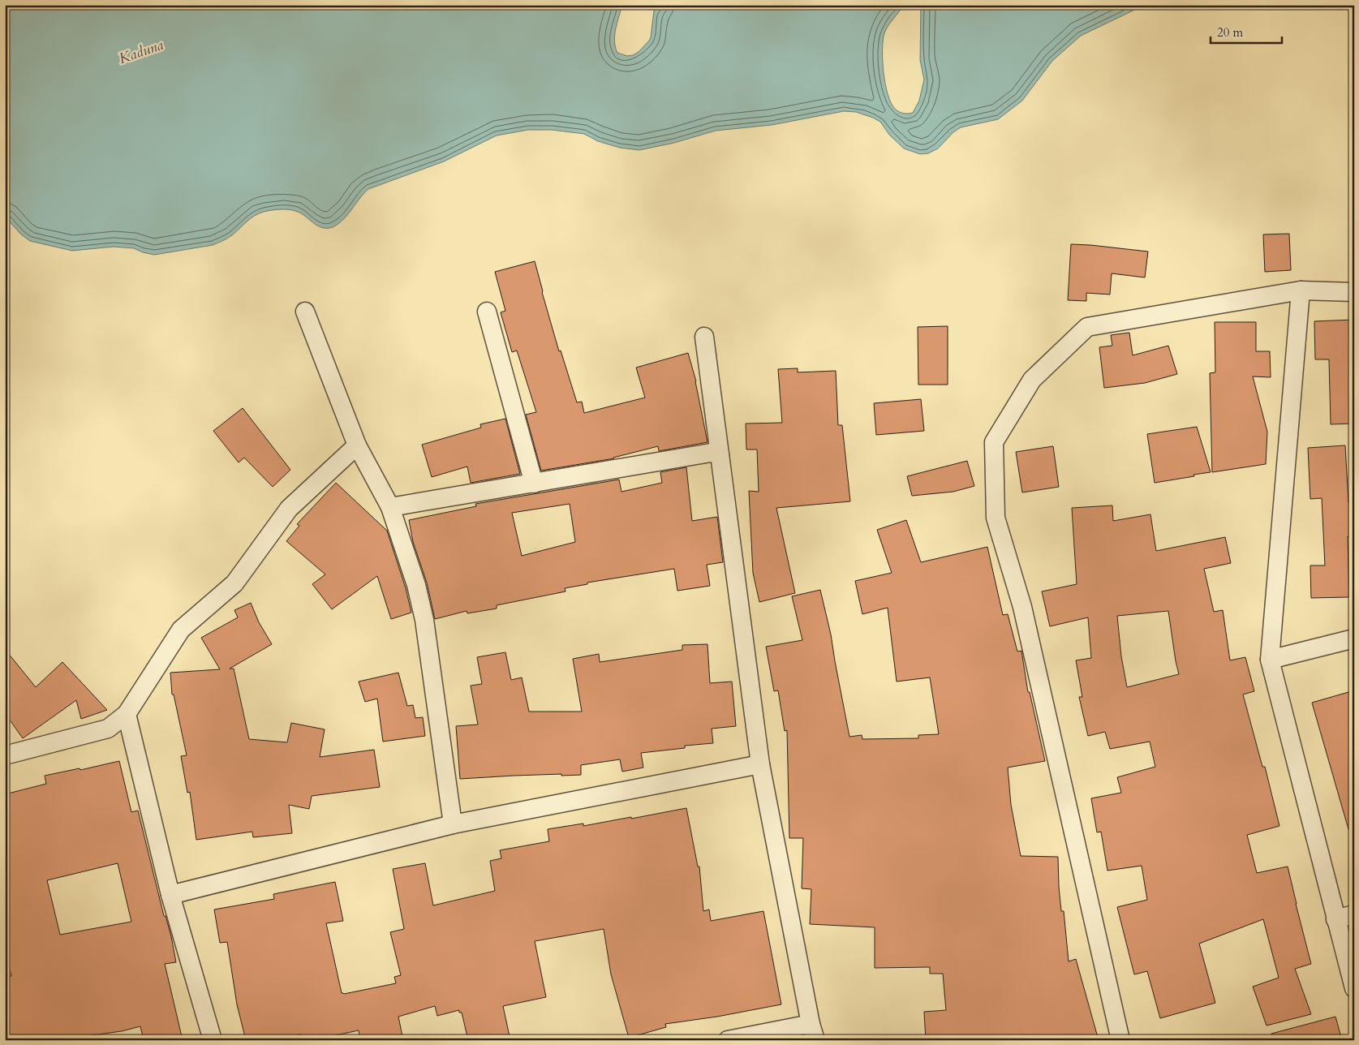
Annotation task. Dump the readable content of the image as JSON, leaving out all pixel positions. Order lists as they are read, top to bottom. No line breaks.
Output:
{"water":["Kaduna"],"scale_bar":"20 m"}
